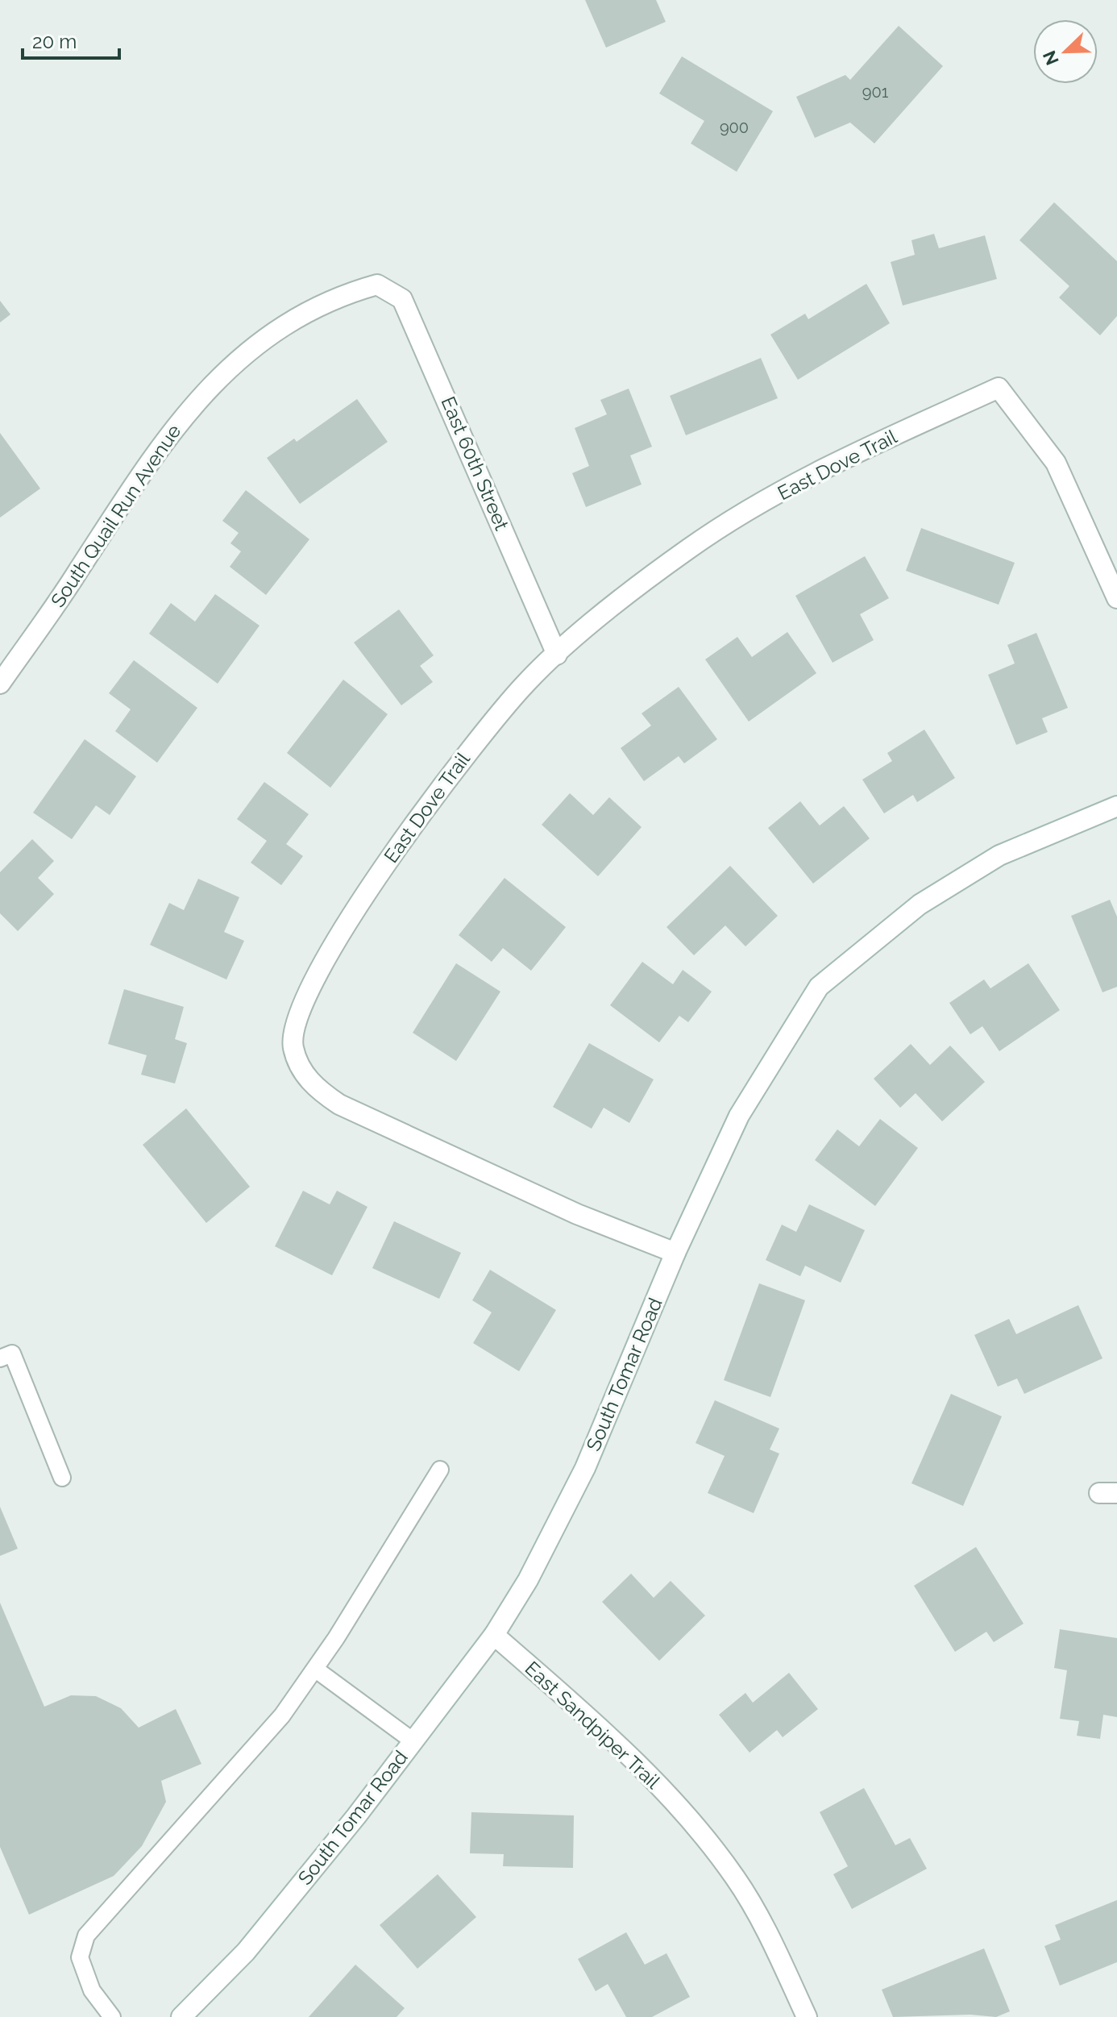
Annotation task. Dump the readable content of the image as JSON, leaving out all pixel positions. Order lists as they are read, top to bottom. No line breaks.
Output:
{"streets":{"street":["East 60th Street","East Dove Trail","South Quail Run Avenue","South Tomar Road","East Sandpiper Trail"]},"crossings":[["East 60th Street","East Dove Trail"],["East 60th Street","South Quail Run Avenue"],["East Dove Trail","South Tomar Road"],["South Tomar Road","East Sandpiper Trail"]],"house_numbers":["901","900"],"scale_bar":"20 m","north":"bottom left"}
